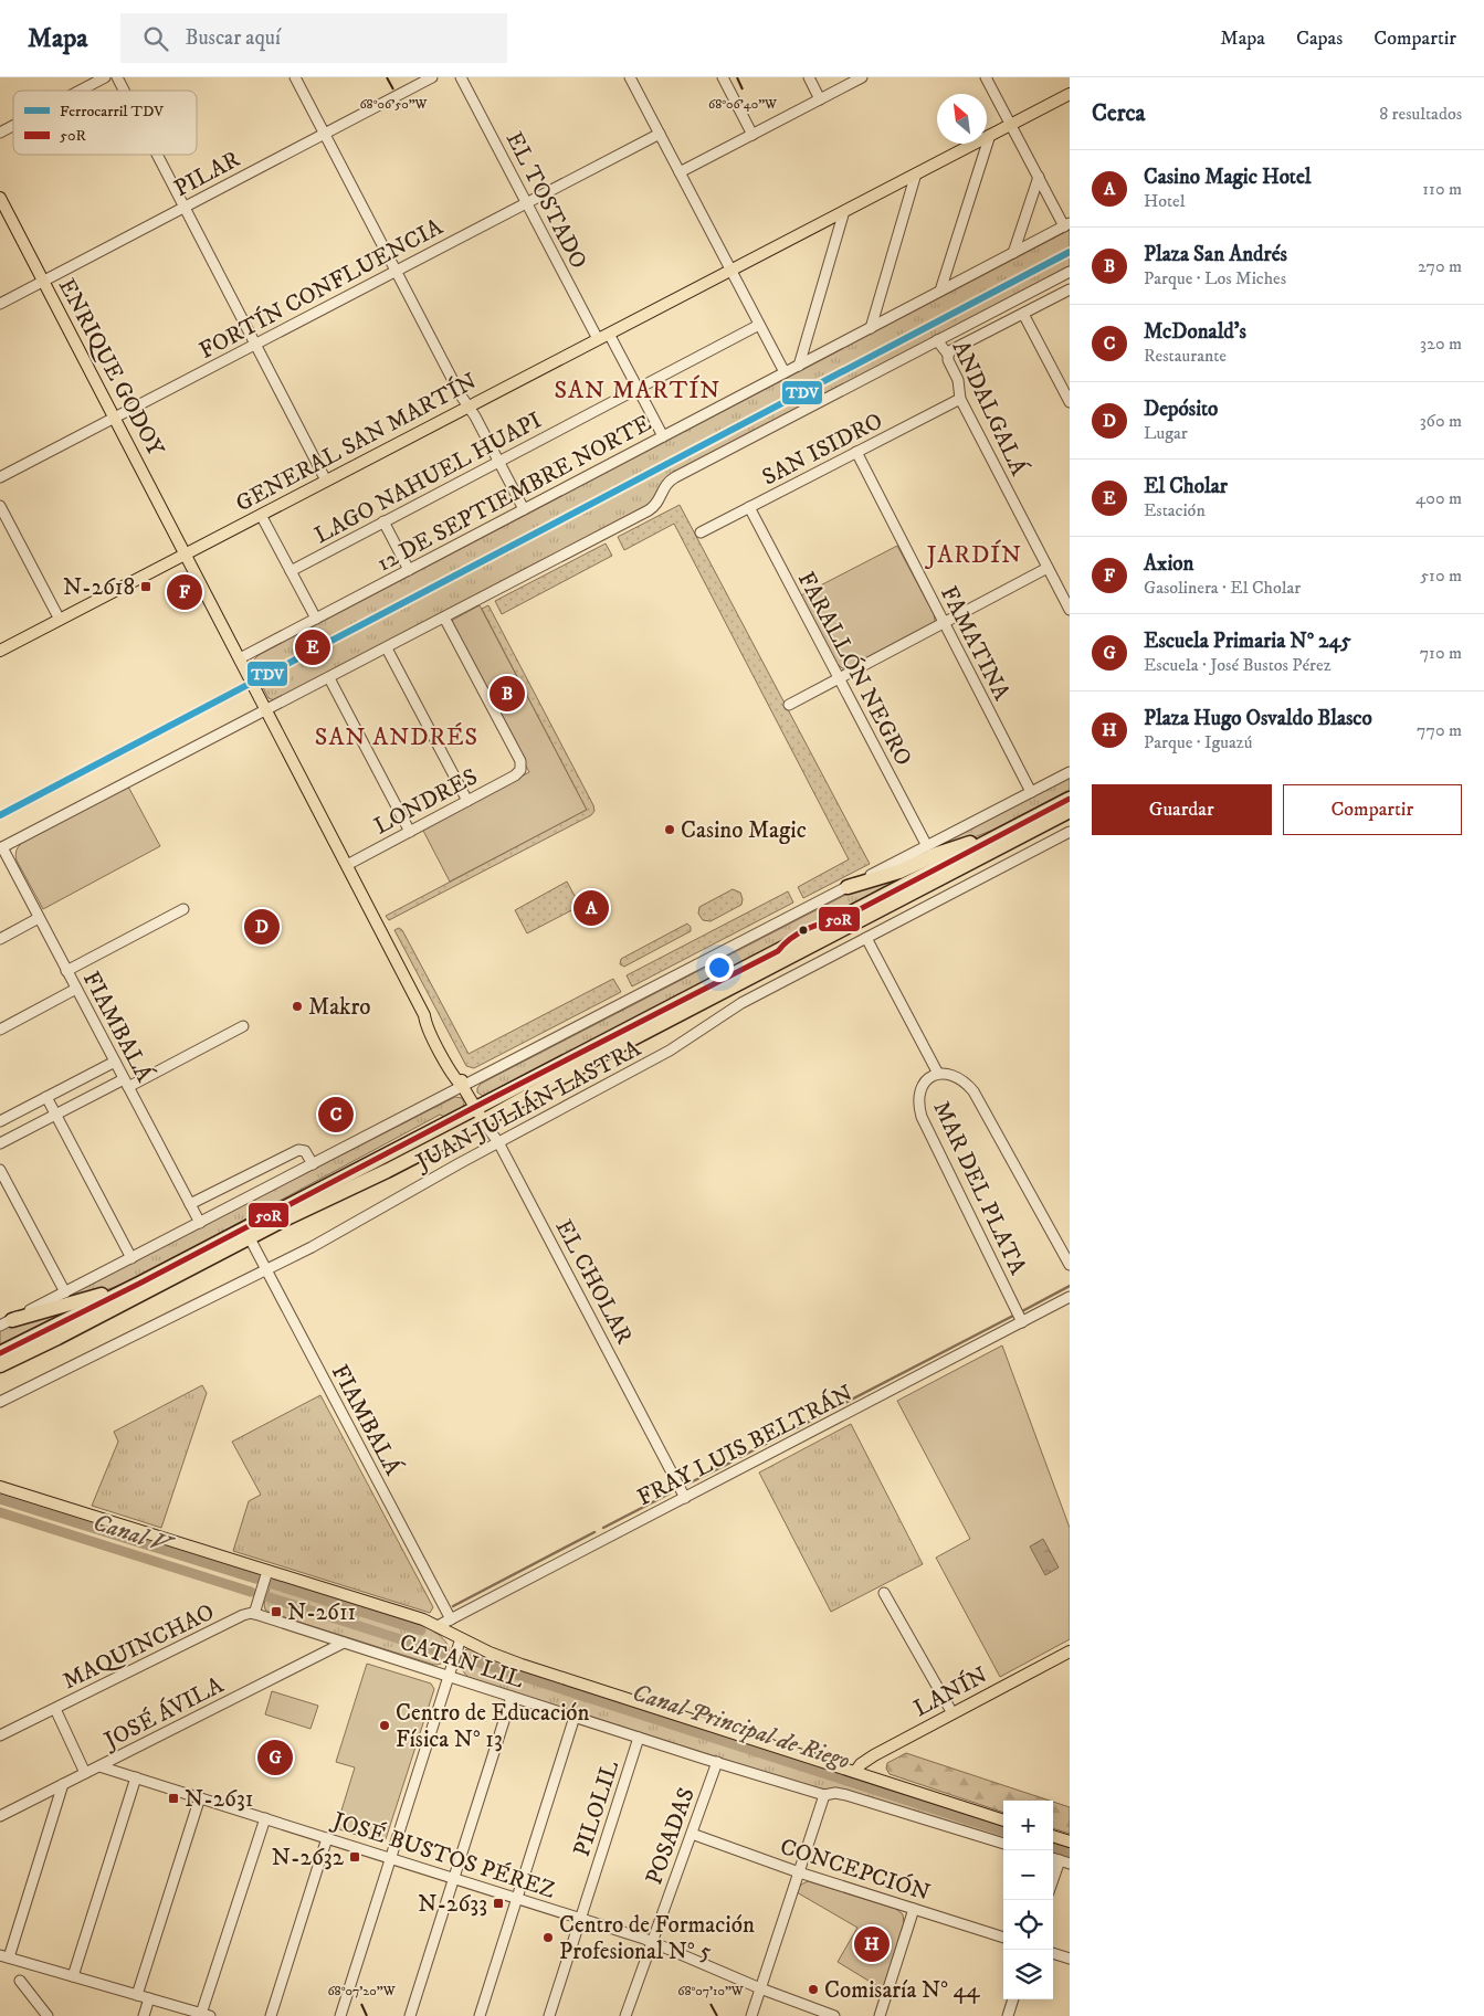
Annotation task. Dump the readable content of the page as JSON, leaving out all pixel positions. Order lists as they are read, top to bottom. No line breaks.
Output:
{"streets":{"main road":["ENRIQUE GODOY","GENERAL SAN MARTÍN","EL CHOLAR","LANÍN"],"street":["PILAR","EL TOSTADO","FORTÍN CONFLUENCIA","ANDALGALÁ","SAN ISIDRO","LAGO NAHUEL HUAPI","12 DE SEPTIEMBRE NORTE","FAMATINA","FARALLÓN NEGRO","LONDRES","FIAMBALÁ","JUAN JULIÁN LASTRA","MAR DEL PLATA","FRAY LUIS BELTRÁN","MAQUINCHAO","CATAN LIL","JOSÉ ÁVILA","PILOLIL","POSADAS","JOSÉ BUSTOS PÉREZ","CONCEPCIÓN"]},"crossings":[["PILAR","ENRIQUE GODOY"],["EL TOSTADO","FORTÍN CONFLUENCIA"],["EL TOSTADO","GENERAL SAN MARTÍN"],["FORTÍN CONFLUENCIA","ENRIQUE GODOY"],["ENRIQUE GODOY","GENERAL SAN MARTÍN"],["ENRIQUE GODOY","EL CHOLAR"],["ANDALGALÁ","SAN ISIDRO"],["GENERAL SAN MARTÍN","EL CHOLAR"],["SAN ISIDRO","FAMATINA"],["SAN ISIDRO","FARALLÓN NEGRO"],["12 DE SEPTIEMBRE NORTE","EL CHOLAR"],["LONDRES","EL CHOLAR"],["FIAMBALÁ","JUAN JULIÁN LASTRA"],["FIAMBALÁ","FRAY LUIS BELTRÁN"],["JUAN JULIÁN LASTRA","MAR DEL PLATA"],["JUAN JULIÁN LASTRA","EL CHOLAR"],["MAR DEL PLATA","FRAY LUIS BELTRÁN"],["EL CHOLAR","FRAY LUIS BELTRÁN"],["MAQUINCHAO","CATAN LIL"],["CATAN LIL","JOSÉ ÁVILA"],["CATAN LIL","PILOLIL"],["CATAN LIL","POSADAS"],["JOSÉ ÁVILA","JOSÉ BUSTOS PÉREZ"],["PILOLIL","JOSÉ BUSTOS PÉREZ"],["POSADAS","JOSÉ BUSTOS PÉREZ"],["POSADAS","CONCEPCIÓN"]],"districts":["SAN MARTÍN","JARDÍN","SAN ANDRÉS"],"water":["Canal V","Canal Principal de Riego"],"places":{"transit":["N-2618","N-2611","N-2631","N-2632","N-2633"],"other":["Casino Magic","Makro","Centro de Educación Física N° 13","Centro de Formación Profesional N° 5","Comisaría N° 44"]},"lines":["rail line TDV","transit line 50R"],"legend":["Ferrocarril TDV","50R"],"north":"top left","page":{"header":"Mapa","search":"Buscar aquí","nav":["Mapa","Capas","Compartir"],"heading":["Cerca","8 resultados"],"list":[{"mark":"A","name":"Casino Magic Hotel","note":"Hotel","value":"110 m"},{"mark":"B","name":"Plaza San Andrés","note":"Parque · Los Miches","value":"270 m"},{"mark":"C","name":"McDonald's","note":"Restaurante","value":"320 m"},{"mark":"D","name":"Depósito","note":"Lugar","value":"360 m"},{"mark":"E","name":"El Cholar","note":"Estación","value":"400 m"},{"mark":"F","name":"Axion","note":"Gasolinera · El Cholar","value":"510 m"},{"mark":"G","name":"Escuela Primaria N° 245","note":"Escuela · José Bustos Pérez","value":"710 m"},{"mark":"H","name":"Plaza Hugo Osvaldo Blasco","note":"Parque · Iguazú","value":"770 m"}],"pins":["F","E","B","A","D","C","G","H"],"buttons":["Guardar","Compartir"],"map_buttons":["+","−"]},"coordinates":["68°06'50\"W","68°06'40\"W","68°07'20\"W","68°07'10\"W"]}
